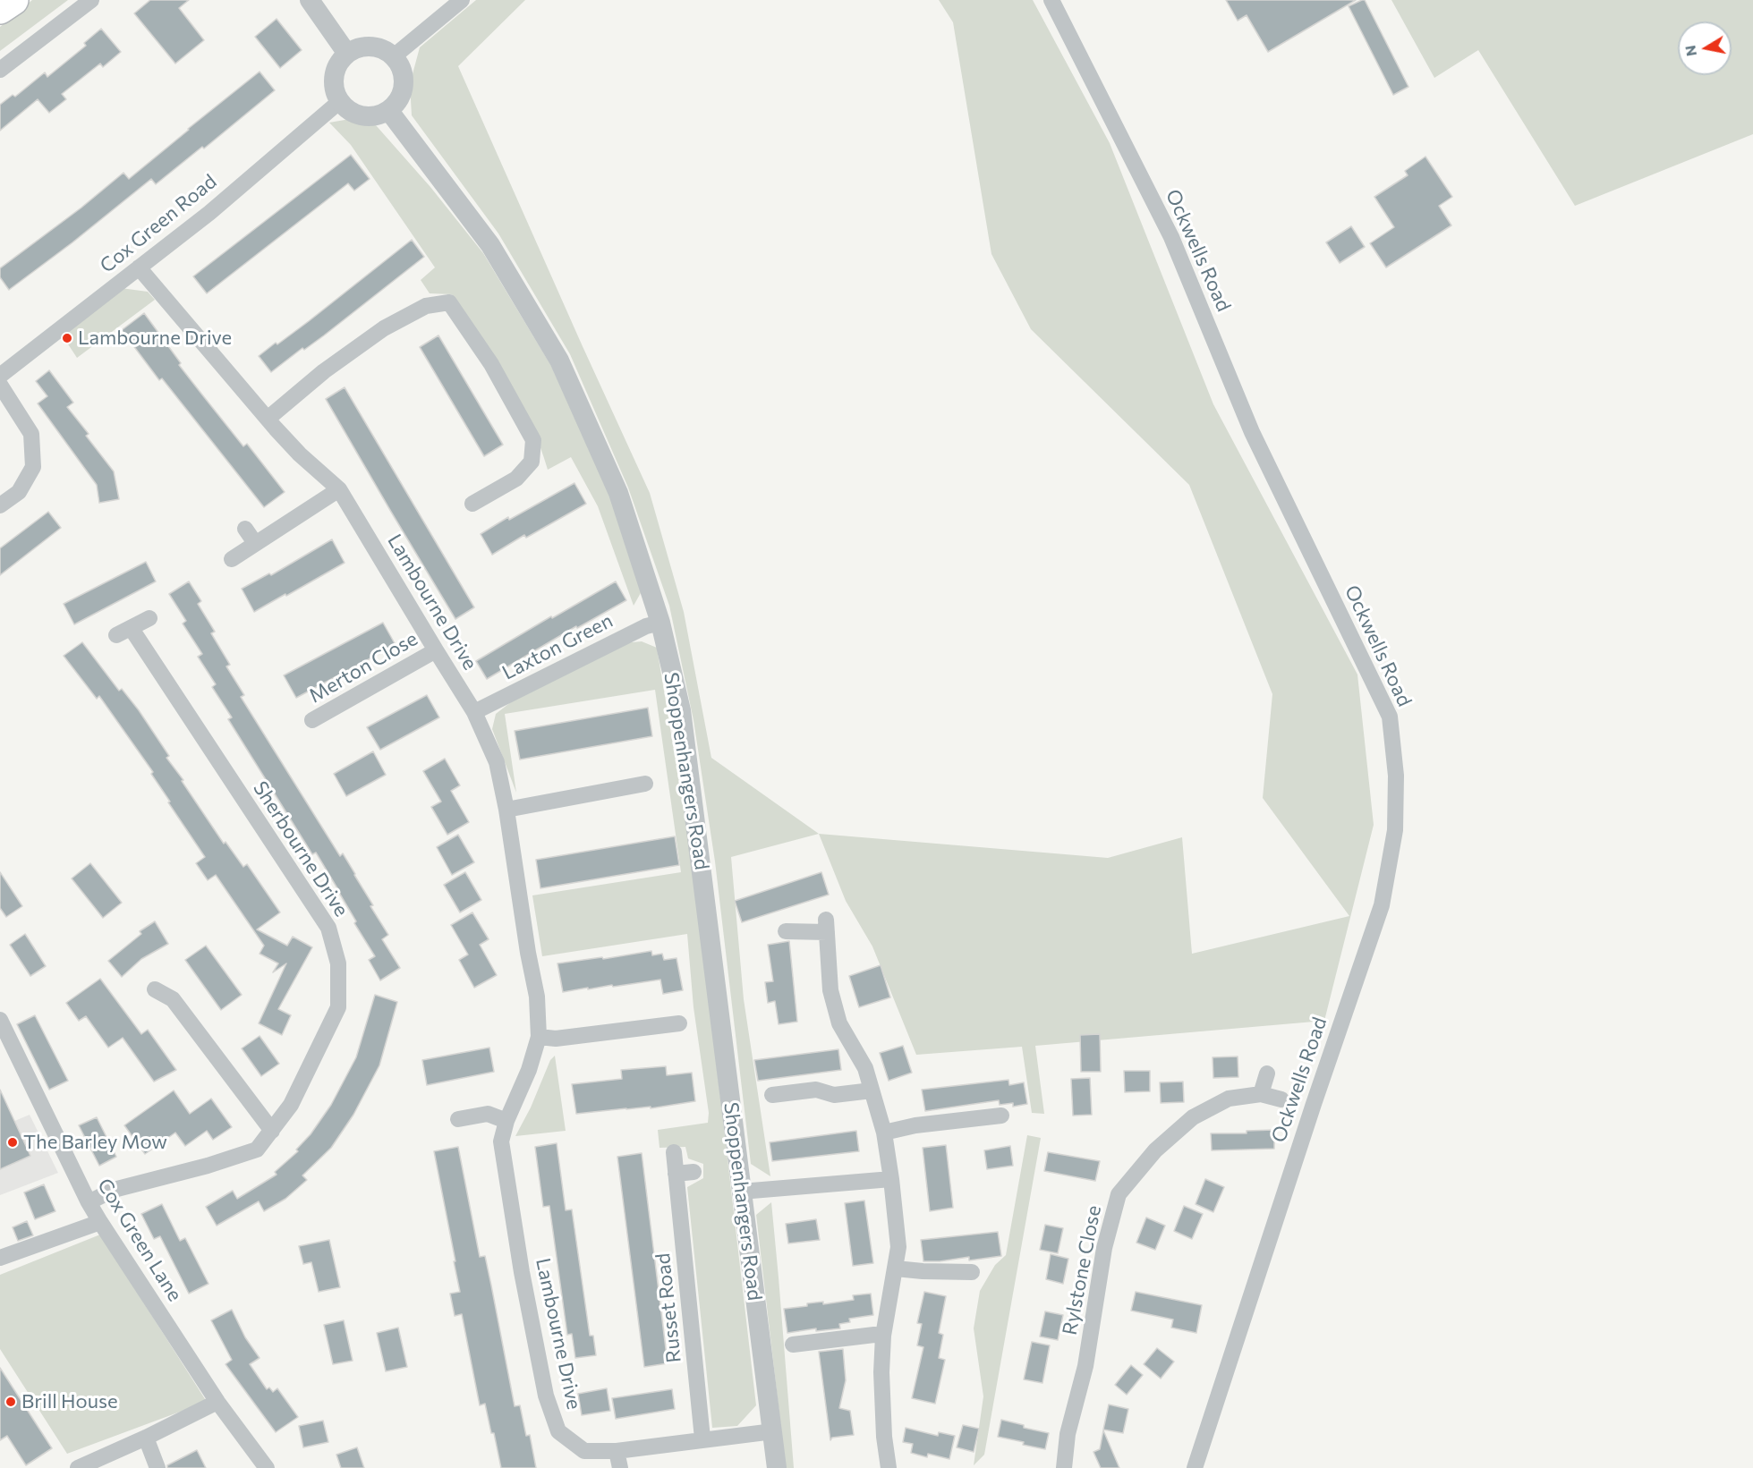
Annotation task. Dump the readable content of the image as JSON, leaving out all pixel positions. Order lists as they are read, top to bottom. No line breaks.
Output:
{"streets":{"street":["Cox Green Road","Ockwells Road","Lambourne Drive","Laxton Green","Merton Close","Shoppenhangers Road","Sherbourne Drive","Cox Green Lane","Rylstone Close","Russet Road"]},"crossings":[["Cox Green Road","Lambourne Drive"],["Cox Green Road","Shoppenhangers Road"],["Lambourne Drive","Laxton Green"],["Lambourne Drive","Merton Close"],["Lambourne Drive","Shoppenhangers Road"],["Lambourne Drive","Russet Road"],["Laxton Green","Shoppenhangers Road"],["Sherbourne Drive","Cox Green Lane"]],"places":["Lambourne Drive","The Barley Mow","Brill House"],"north":"left"}
